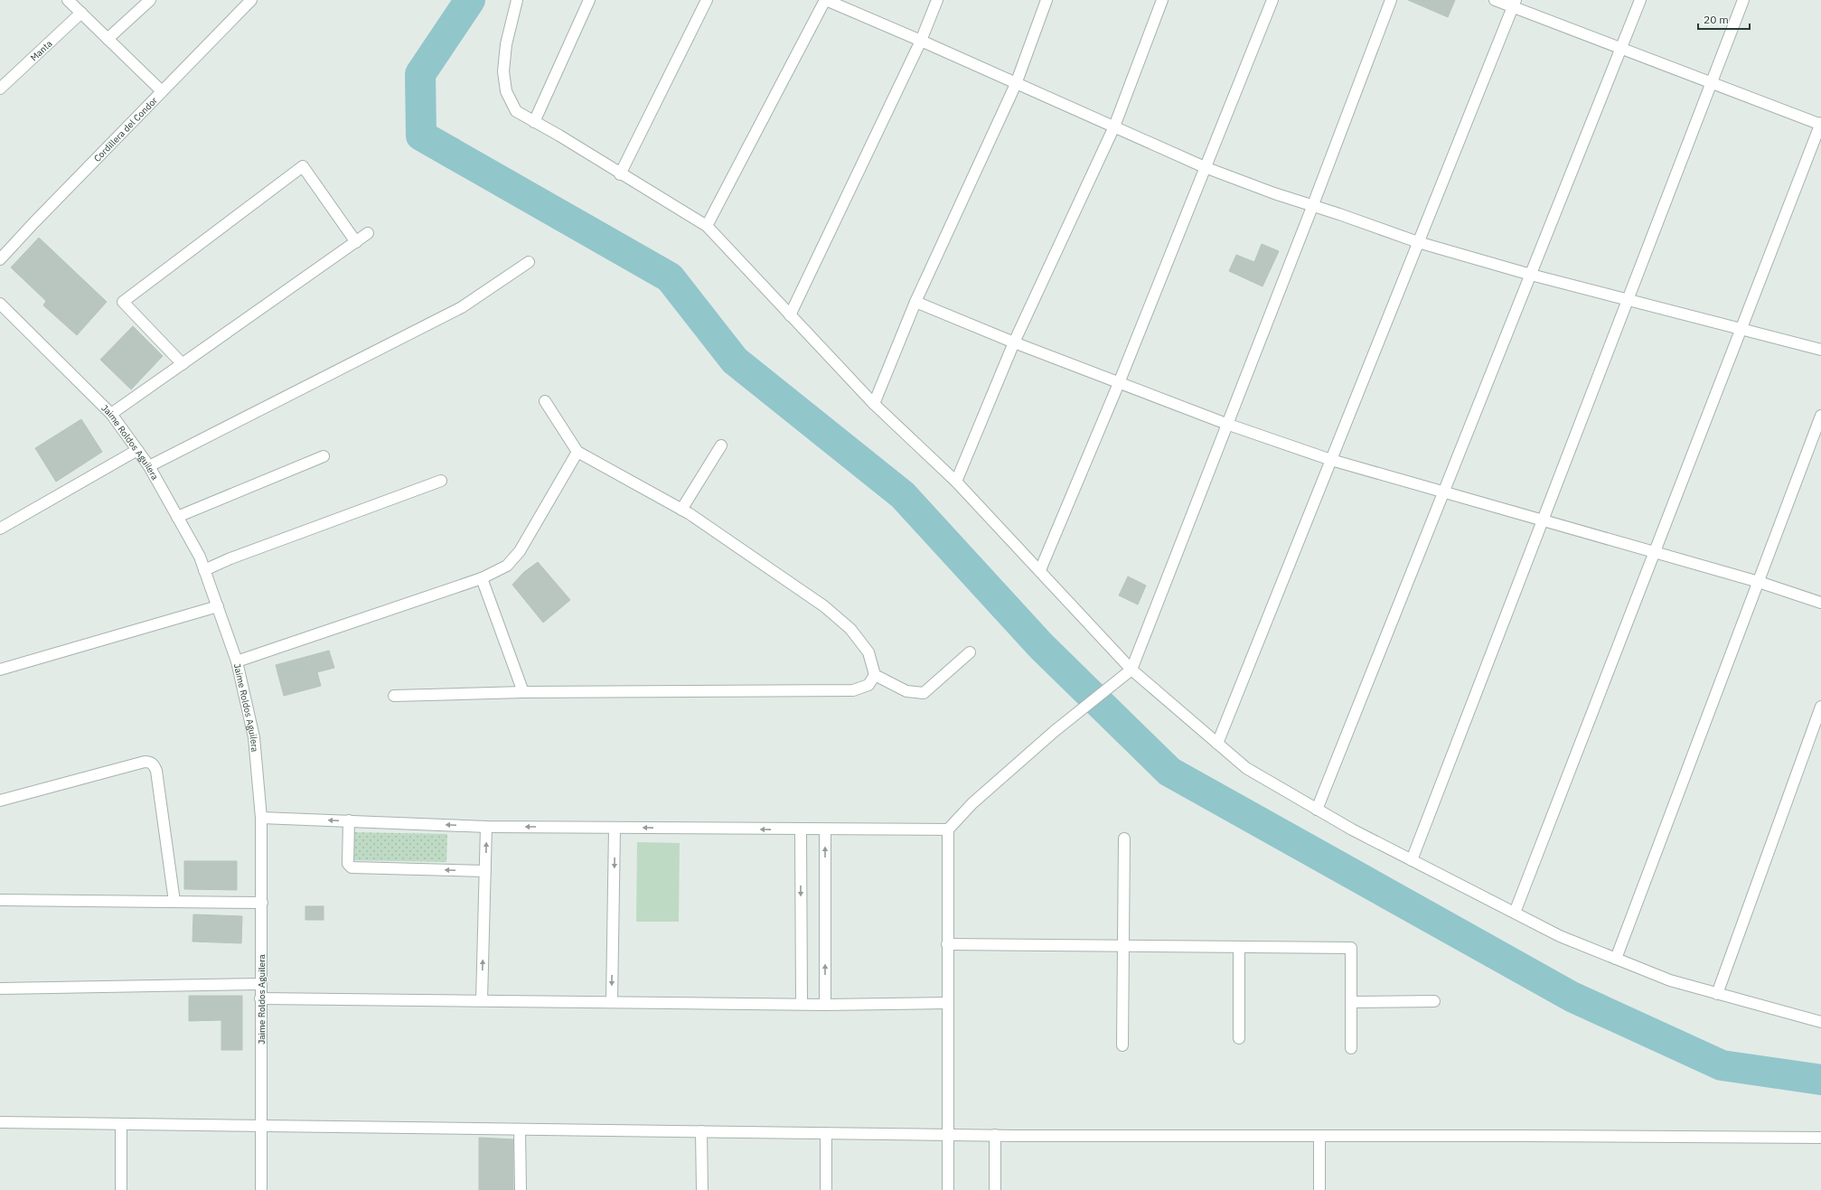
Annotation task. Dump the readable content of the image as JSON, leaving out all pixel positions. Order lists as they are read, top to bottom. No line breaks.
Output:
{"streets":{"street":["Manta","Cordillera del Condor","Jaime Roldos Aguilera"]},"scale_bar":"20 m"}
